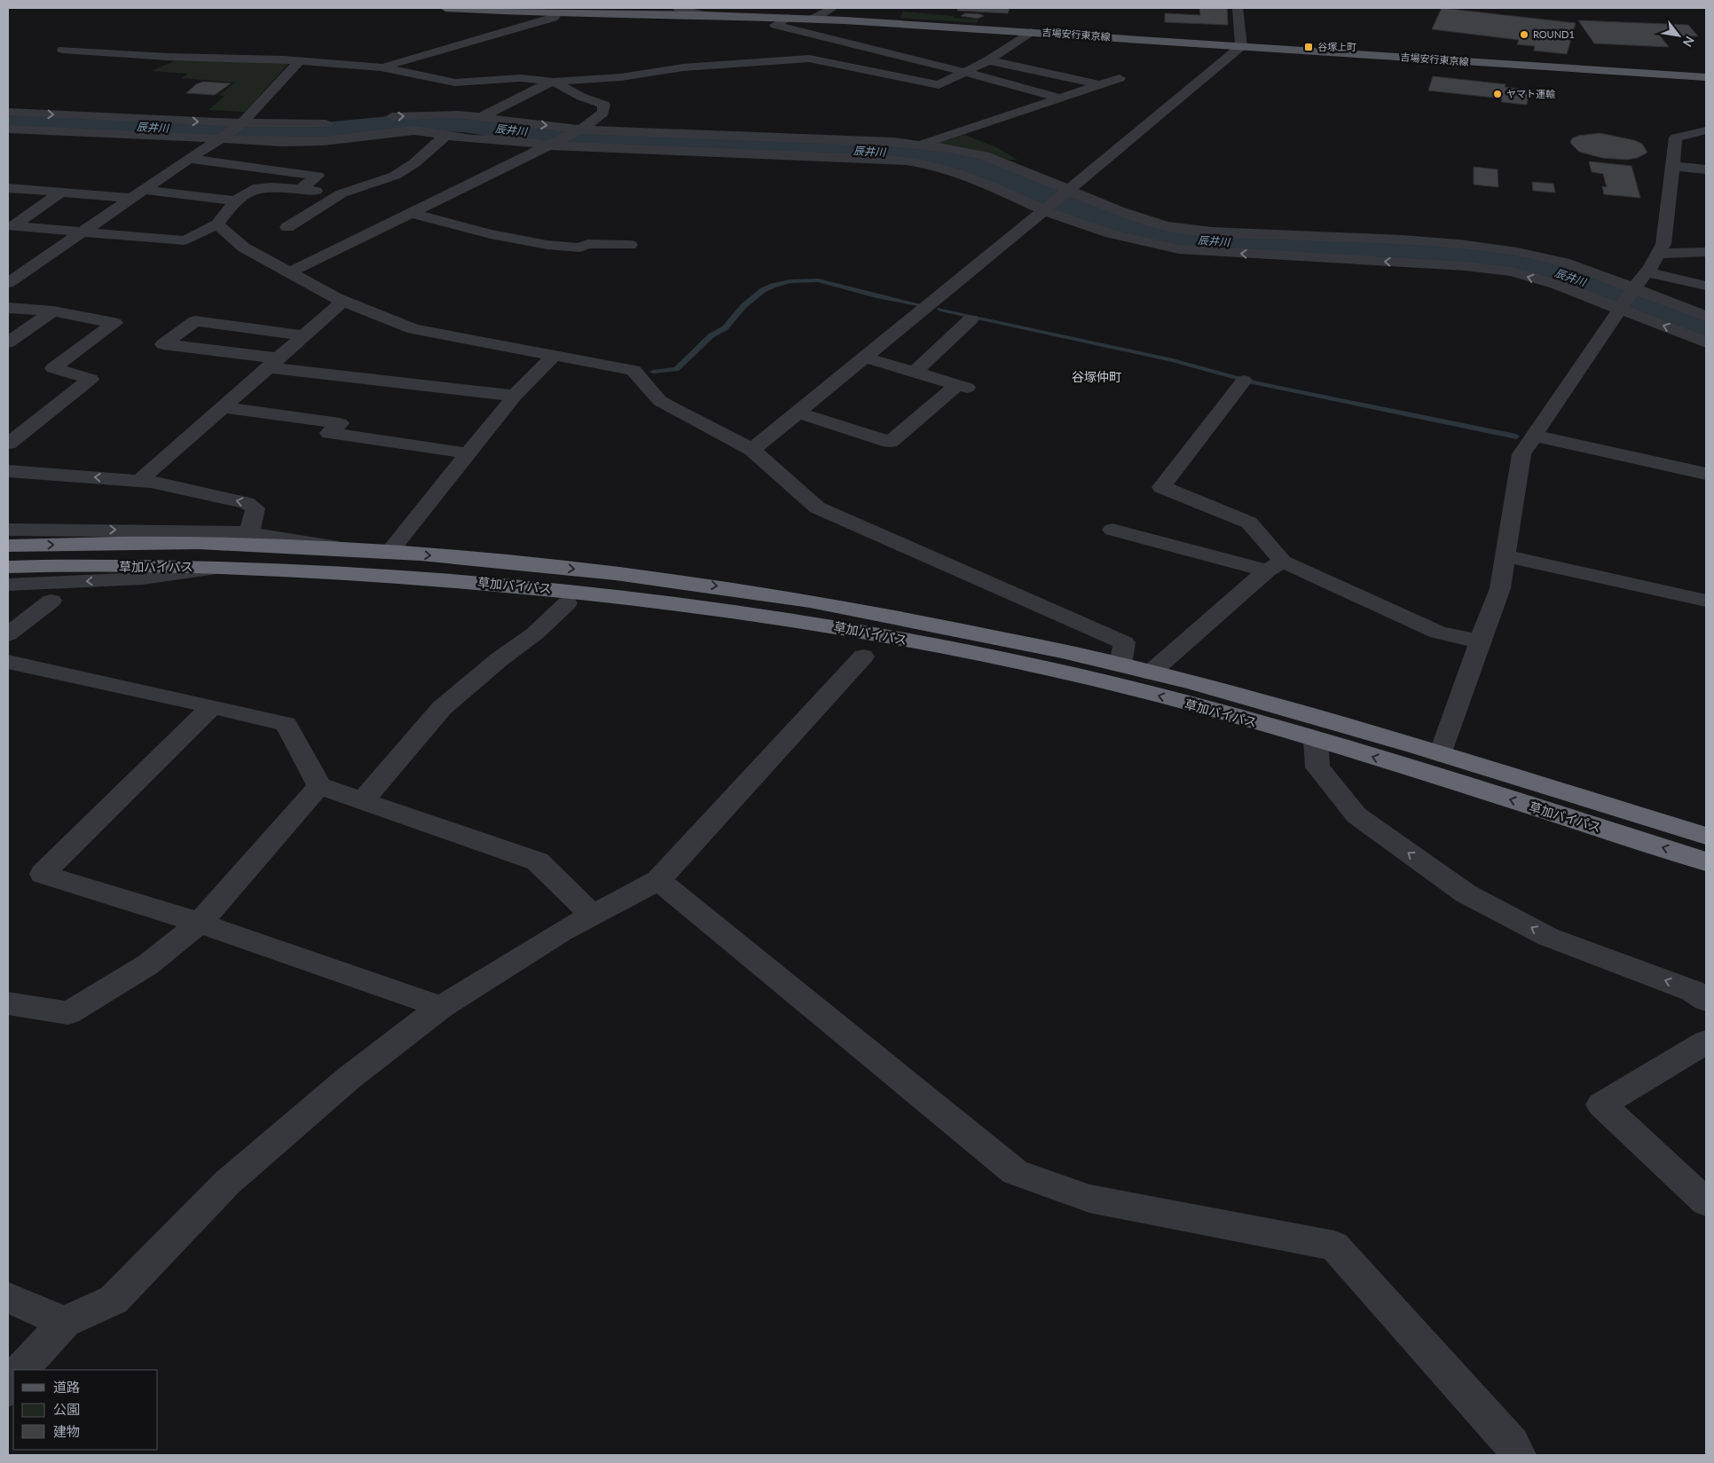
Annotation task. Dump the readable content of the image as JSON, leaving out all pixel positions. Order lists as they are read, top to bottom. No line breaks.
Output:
{"streets":{"highway":["草加バイパス"],"main road":["吉場安行東京線"]},"districts":["谷塚仲町"],"water":["辰井川"],"places":{"other":["ROUND1","ヤマト運輸"],"transit":["谷塚上町"]},"legend":["道路","公園","建物"],"north":"bottom right"}
